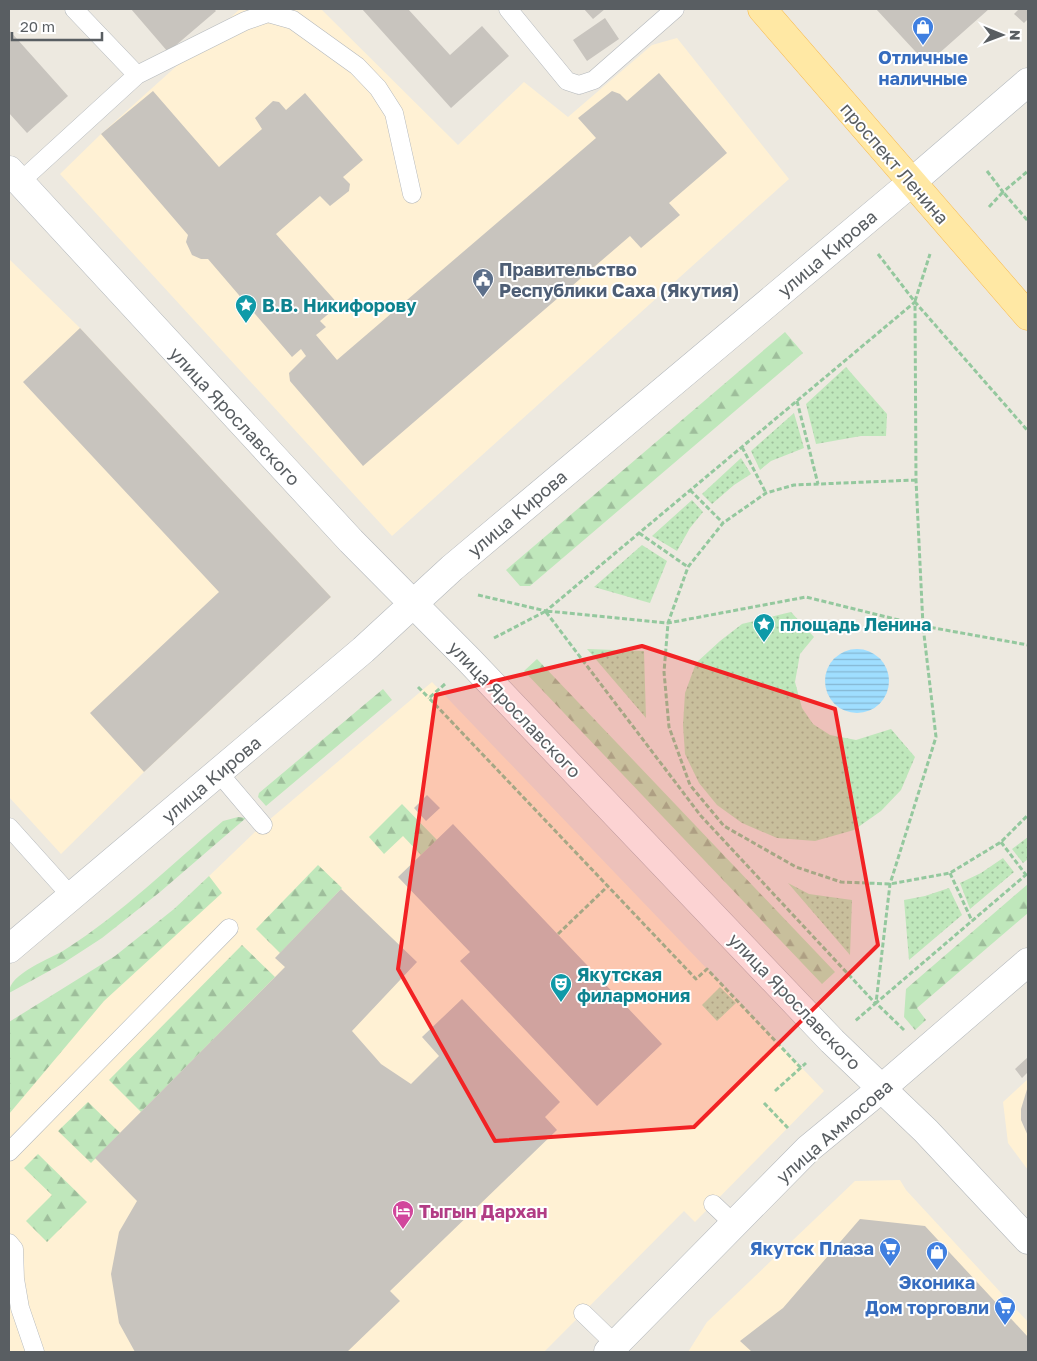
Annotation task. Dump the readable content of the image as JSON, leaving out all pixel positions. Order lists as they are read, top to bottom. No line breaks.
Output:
{"streets":{"main road":["проспект Ленина"],"street":["улица Кирова","улица Ярославского","улица Аммосова"]},"crossings":[["проспект Ленина","улица Кирова"],["улица Кирова","улица Ярославского"],["улица Ярославского","улица Аммосова"]],"places":{"shop":["Отличные наличные","Эконика"],"public building":["Правительство Республики Саха (Якутия)"],"place":["В.В. Никифорову","площадь Ленина"],"theatre":["Якутская филармония"],"hotel":["Тыгын Дархан"],"supermarket":["Якутск Плаза","Дом торговли"]},"scale_bar":"20 m","north":"right"}
